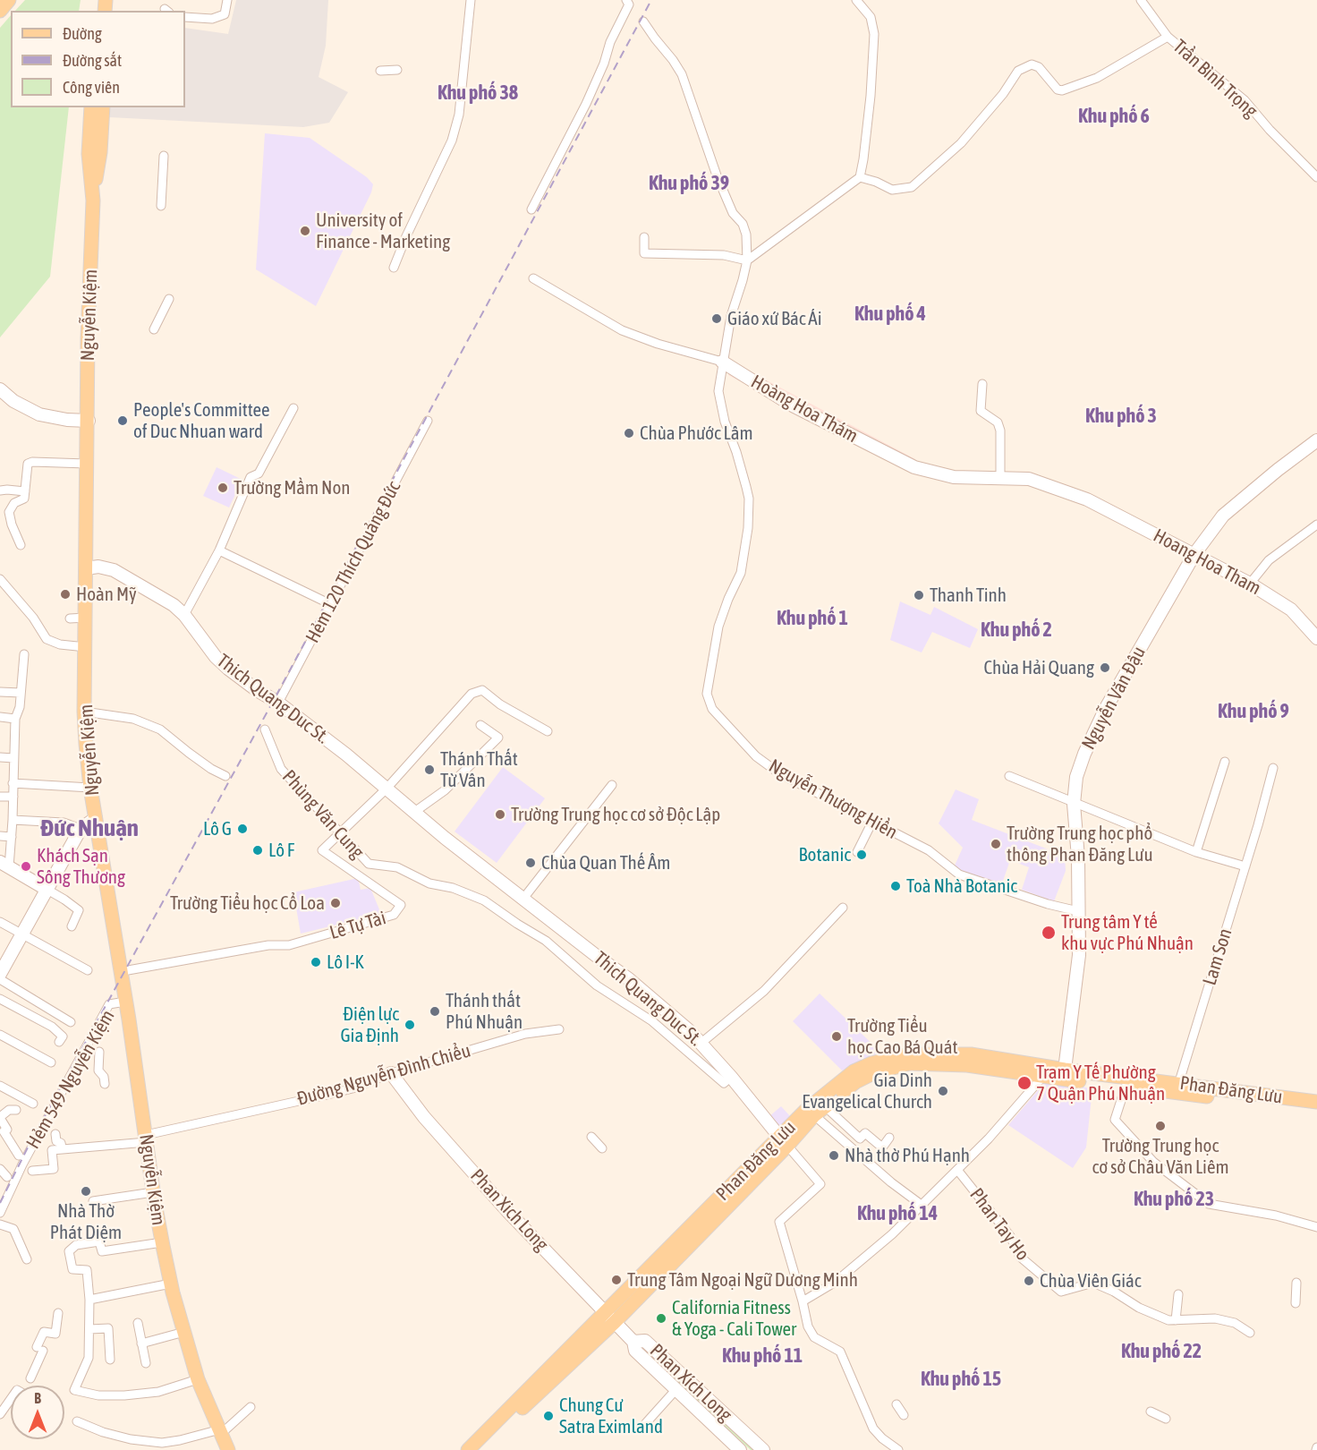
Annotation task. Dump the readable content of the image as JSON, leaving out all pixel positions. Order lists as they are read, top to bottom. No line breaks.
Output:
{"streets":{"main road":["Nguyễn Kiệm","Phan Đăng Lưu"],"street":["Trần Bình Trọng","Hoàng Hoa Thám","Hẻm 120 Thích Quảng Đức","Hoang Hoa Tham","Nguyễn Văn Đậu","Thich Quang Duc St.","Nguyễn Thượng Hiền","Phùng Văn Cung","Lê Tự Tài","Lam Son","Đường Nguyễn Đình Chiểu","Hẻm 549 Nguyễn Kiệm","Phan Xich Long","Phan Tay Ho","Phan Xích Long"]},"crossings":[["Nguyễn Kiệm","Thich Quang Duc St."],["Nguyễn Kiệm","Đường Nguyễn Đình Chiểu"],["Nguyễn Kiệm","Hẻm 549 Nguyễn Kiệm"],["Hoàng Hoa Thám","Hoang Hoa Tham"],["Hoàng Hoa Thám","Nguyễn Thượng Hiền"],["Hẻm 120 Thích Quảng Đức","Thich Quang Duc St."],["Hoang Hoa Tham","Nguyễn Văn Đậu"],["Nguyễn Văn Đậu","Nguyễn Thượng Hiền"],["Nguyễn Văn Đậu","Phan Đăng Lưu"],["Thich Quang Duc St.","Phùng Văn Cung"],["Thich Quang Duc St.","Lê Tự Tài"],["Thich Quang Duc St.","Phan Đăng Lưu"],["Phùng Văn Cung","Lê Tự Tài"],["Lam Son","Phan Đăng Lưu"],["Đường Nguyễn Đình Chiểu","Phan Xich Long"],["Phan Đăng Lưu","Phan Xich Long"],["Phan Xich Long","Phan Xích Long"]],"districts":["Khu phố 38","Khu phố 6","Khu phố 39","Khu phố 4","Khu phố 3","Khu phố 1","Khu phố 2","Khu phố 9","Đức Nhuận","Khu phố 23","Khu phố 14","Khu phố 22","Khu phố 11","Khu phố 15"],"places":["University of Finance - Marketing","Giáo xứ Bác Ái","People's Committee of Duc Nhuan ward","Chùa Phước Lâm","Trường Mầm Non","Hoàn Mỹ","Thanh Tinh","Chùa Hải Quang","Thánh Thất Từ Vân","Trường Trung học cơ sở Độc Lập","Lô G","Trường Trung học phổ thông Phan Đăng Lưu","Lô F","Botanic","Chùa Quan Thế Âm","Khách Sạn Sông Thương","Toà Nhà Botanic","Trường Tiểu học Cổ Loa","Trung tâm Y tế khu vực Phú Nhuận","Lô I-K","Thánh thất Phú Nhuận","Điện lực Gia Định","Trường Tiểu học Cao Bá Quát","Trạm Y Tế Phường 7 Quận Phú Nhuận","Gia Dinh Evangelical Church","Trường Trung học cơ sở Châu Văn Liêm","Nhà thờ Phú Hạnh","Nhà Thờ Phát Diệm","Trung Tâm Ngoại Ngữ Dương Minh","Chùa Viên Giác","California Fitness & Yoga - Cali Tower","Chung Cư Satra Eximland"],"legend":["Đường","Đường sắt","Công viên"],"north":"top"}
